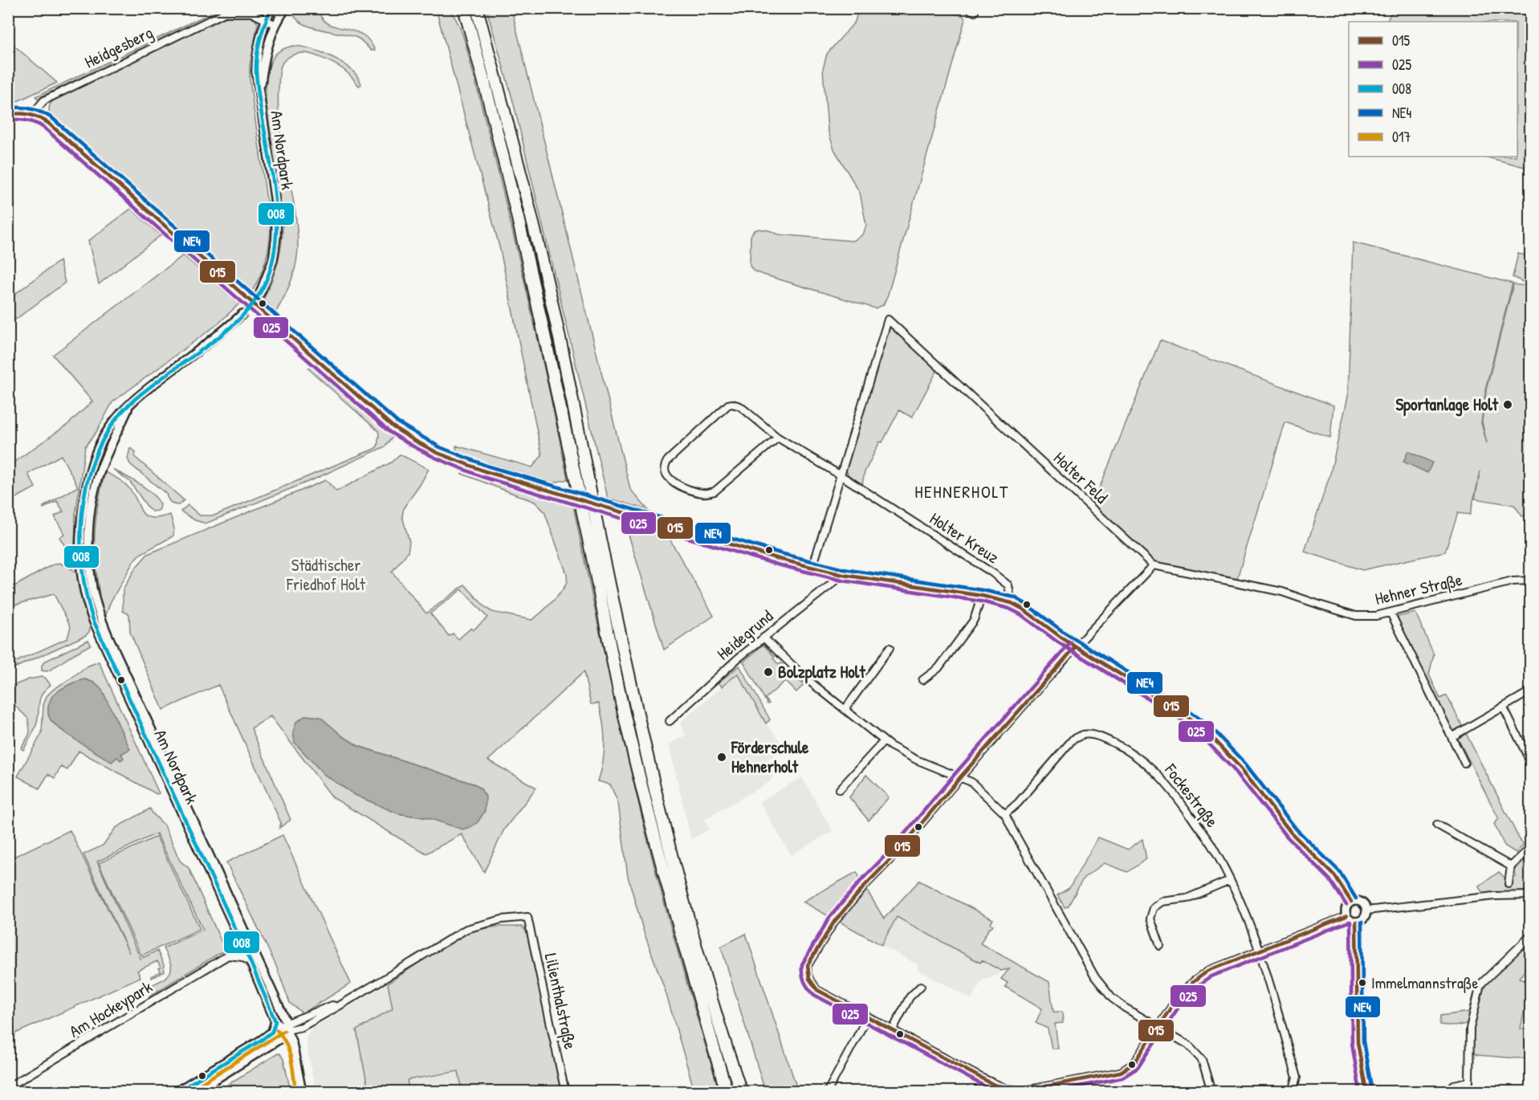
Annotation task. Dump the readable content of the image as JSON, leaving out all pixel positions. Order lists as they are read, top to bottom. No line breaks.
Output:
{"streets":{"street":["Heidgesberg","Am Nordpark","Holter Feld","Holter Kreuz","Hehner Straße","Heidegrund","Fockestraße","Lilienthalstraße","Am Hockeypark"]},"crossings":[["Heidgesberg","Am Nordpark"],["Am Nordpark","Am Hockeypark"],["Holter Feld","Holter Kreuz"],["Holter Feld","Hehner Straße"]],"districts":["HEHNERHOLT"],"parks":["Städtischer Friedhof Holt"],"places":["Sportanlage Holt","Bolzplatz Holt","Förderschule Hehnerholt","Immelmannstraße"],"lines":["transit line 008","transit line NE4","transit line 015","transit line 025","transit line 017"],"legend":["015","025","008","NE4","017"]}
